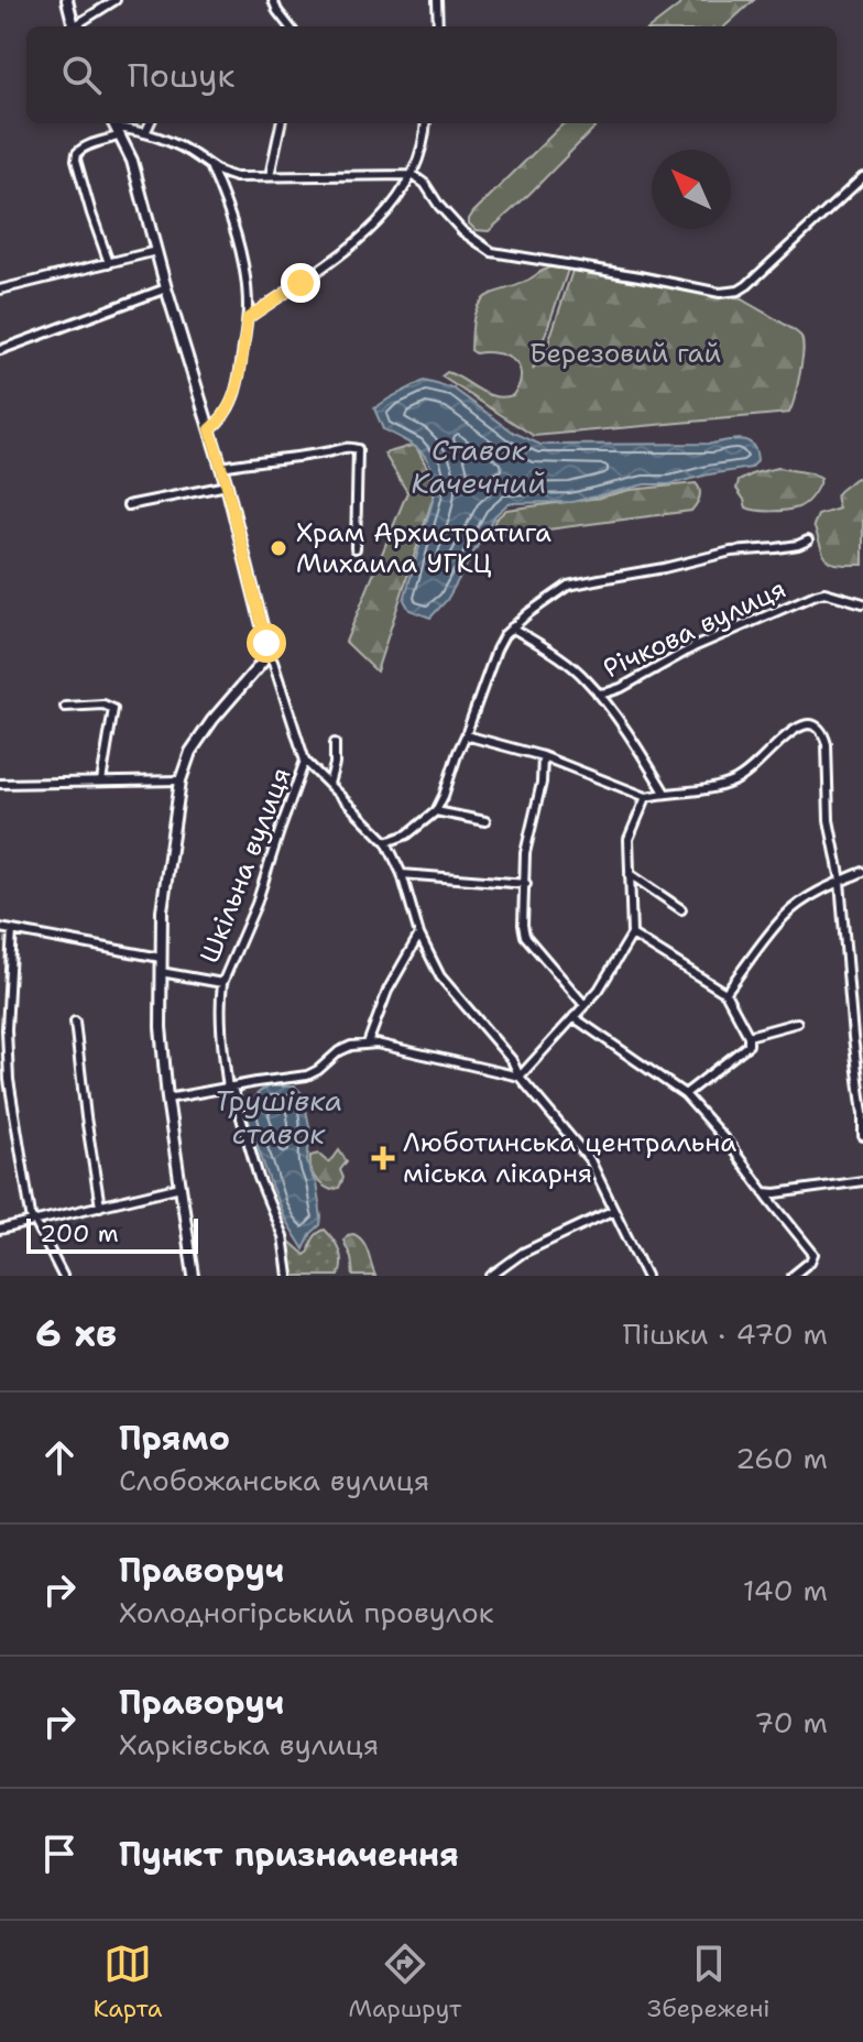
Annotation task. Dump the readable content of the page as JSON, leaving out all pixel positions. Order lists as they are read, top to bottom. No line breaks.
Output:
{"streets":{"street":["Річкова вулиця","Шкільна вулиця"]},"water":["Ставок Качечний","Трушівка ставок"],"parks":["Березовий гай"],"places":{"other":["Храм Архистратига Михаила УГКЦ"],"health":["Люботинська центральна міська лікарня"]},"scale_bar":"200 m","north":"top left","page":{"search":"Пошук","scale":"200 m","heading":["6 хв","Пішки · 470 m"],"list":[["Прямо","Слобожанська вулиця","260 m"],["Праворуч","Холодногірський провулок","140 m"],["Праворуч","Харківська вулиця","70 m"],"Пункт призначення"],"nav":["Карта","Маршрут","Збережені"]}}
